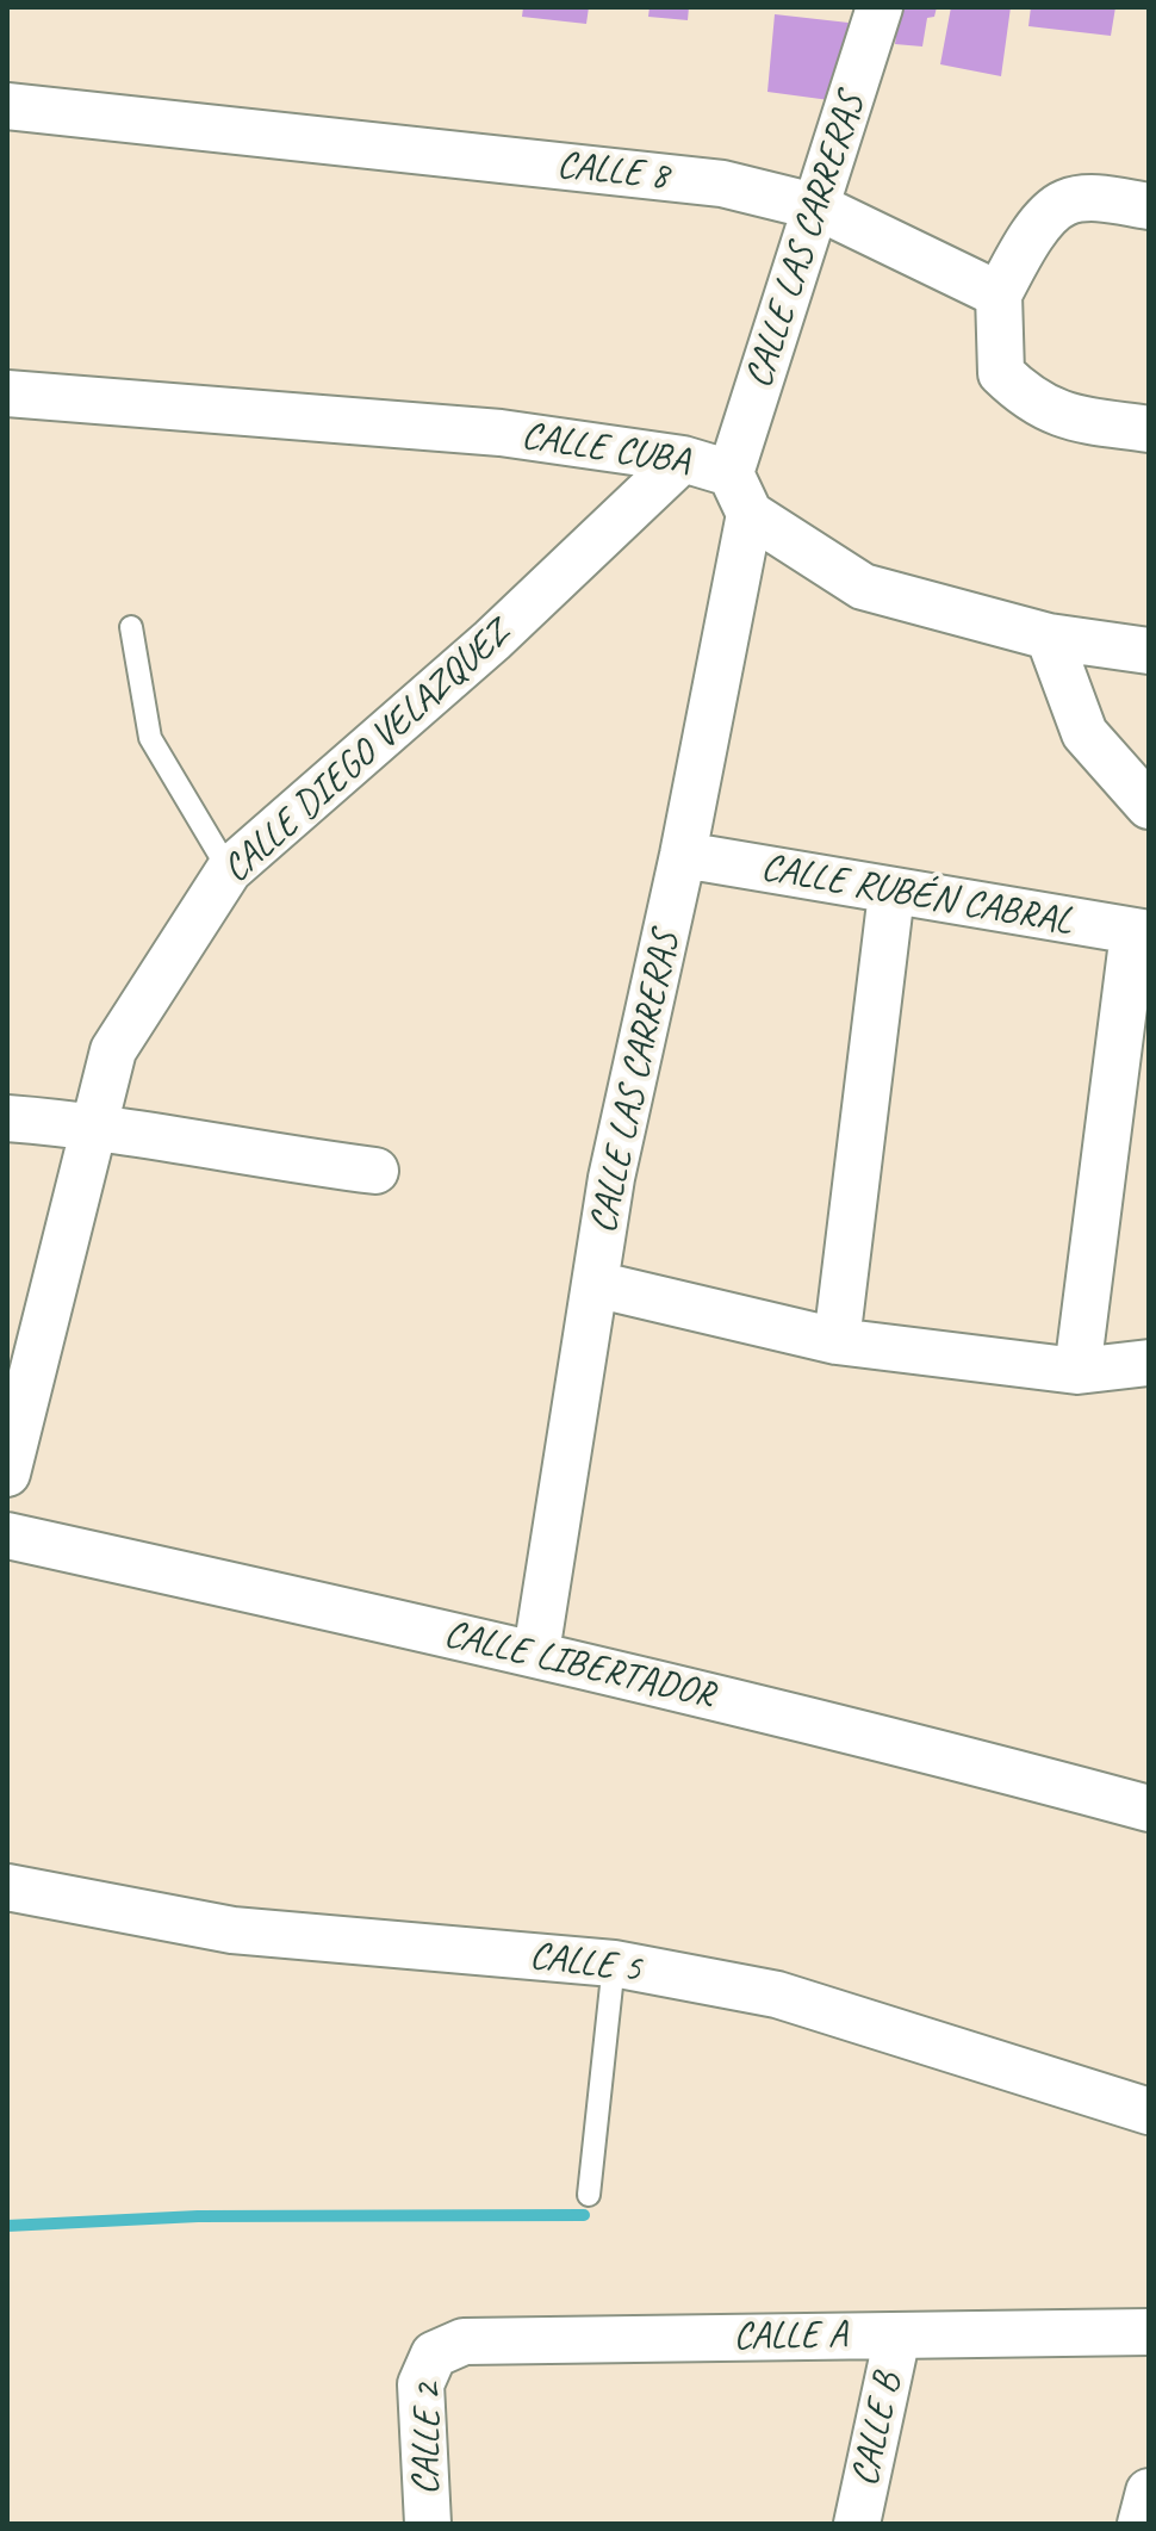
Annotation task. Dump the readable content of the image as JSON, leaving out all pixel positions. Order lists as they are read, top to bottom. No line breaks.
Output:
{"streets":{"street":["CALLE 8","CALLE LAS CARRERAS","CALLE CUBA","CALLE DIEGO VELAZQUEZ","CALLE RUBÉN CABRAL","CALLE LIBERTADOR","CALLE 5","CALLE A","CALLE B","CALLE 2"]},"crossings":[["CALLE 8","CALLE LAS CARRERAS"],["CALLE LAS CARRERAS","CALLE CUBA"],["CALLE LAS CARRERAS","CALLE RUBÉN CABRAL"],["CALLE LAS CARRERAS","CALLE LIBERTADOR"],["CALLE CUBA","CALLE DIEGO VELAZQUEZ"],["CALLE A","CALLE B"],["CALLE A","CALLE 2"]]}
